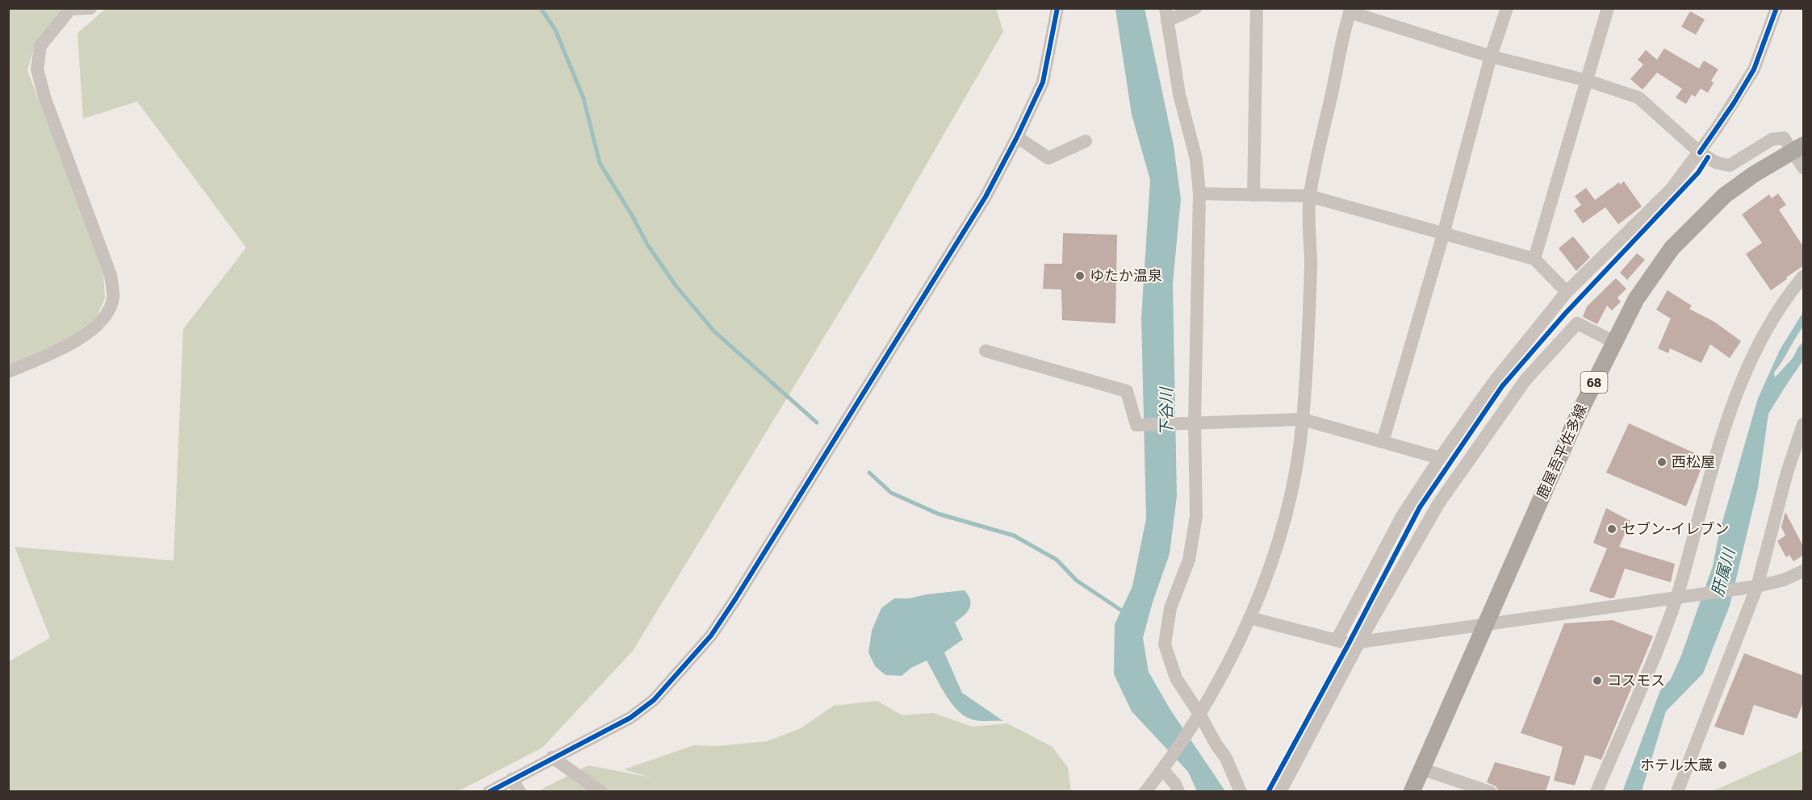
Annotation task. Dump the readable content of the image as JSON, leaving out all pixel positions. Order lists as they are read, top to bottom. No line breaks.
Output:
{"streets":{"main road":["68","鹿屋吾平佐多線"]},"water":["下谷川","肝属川"],"places":["ゆたか温泉","西松屋","セブン-イレブン","コスモス","ホテル大蔵"]}
